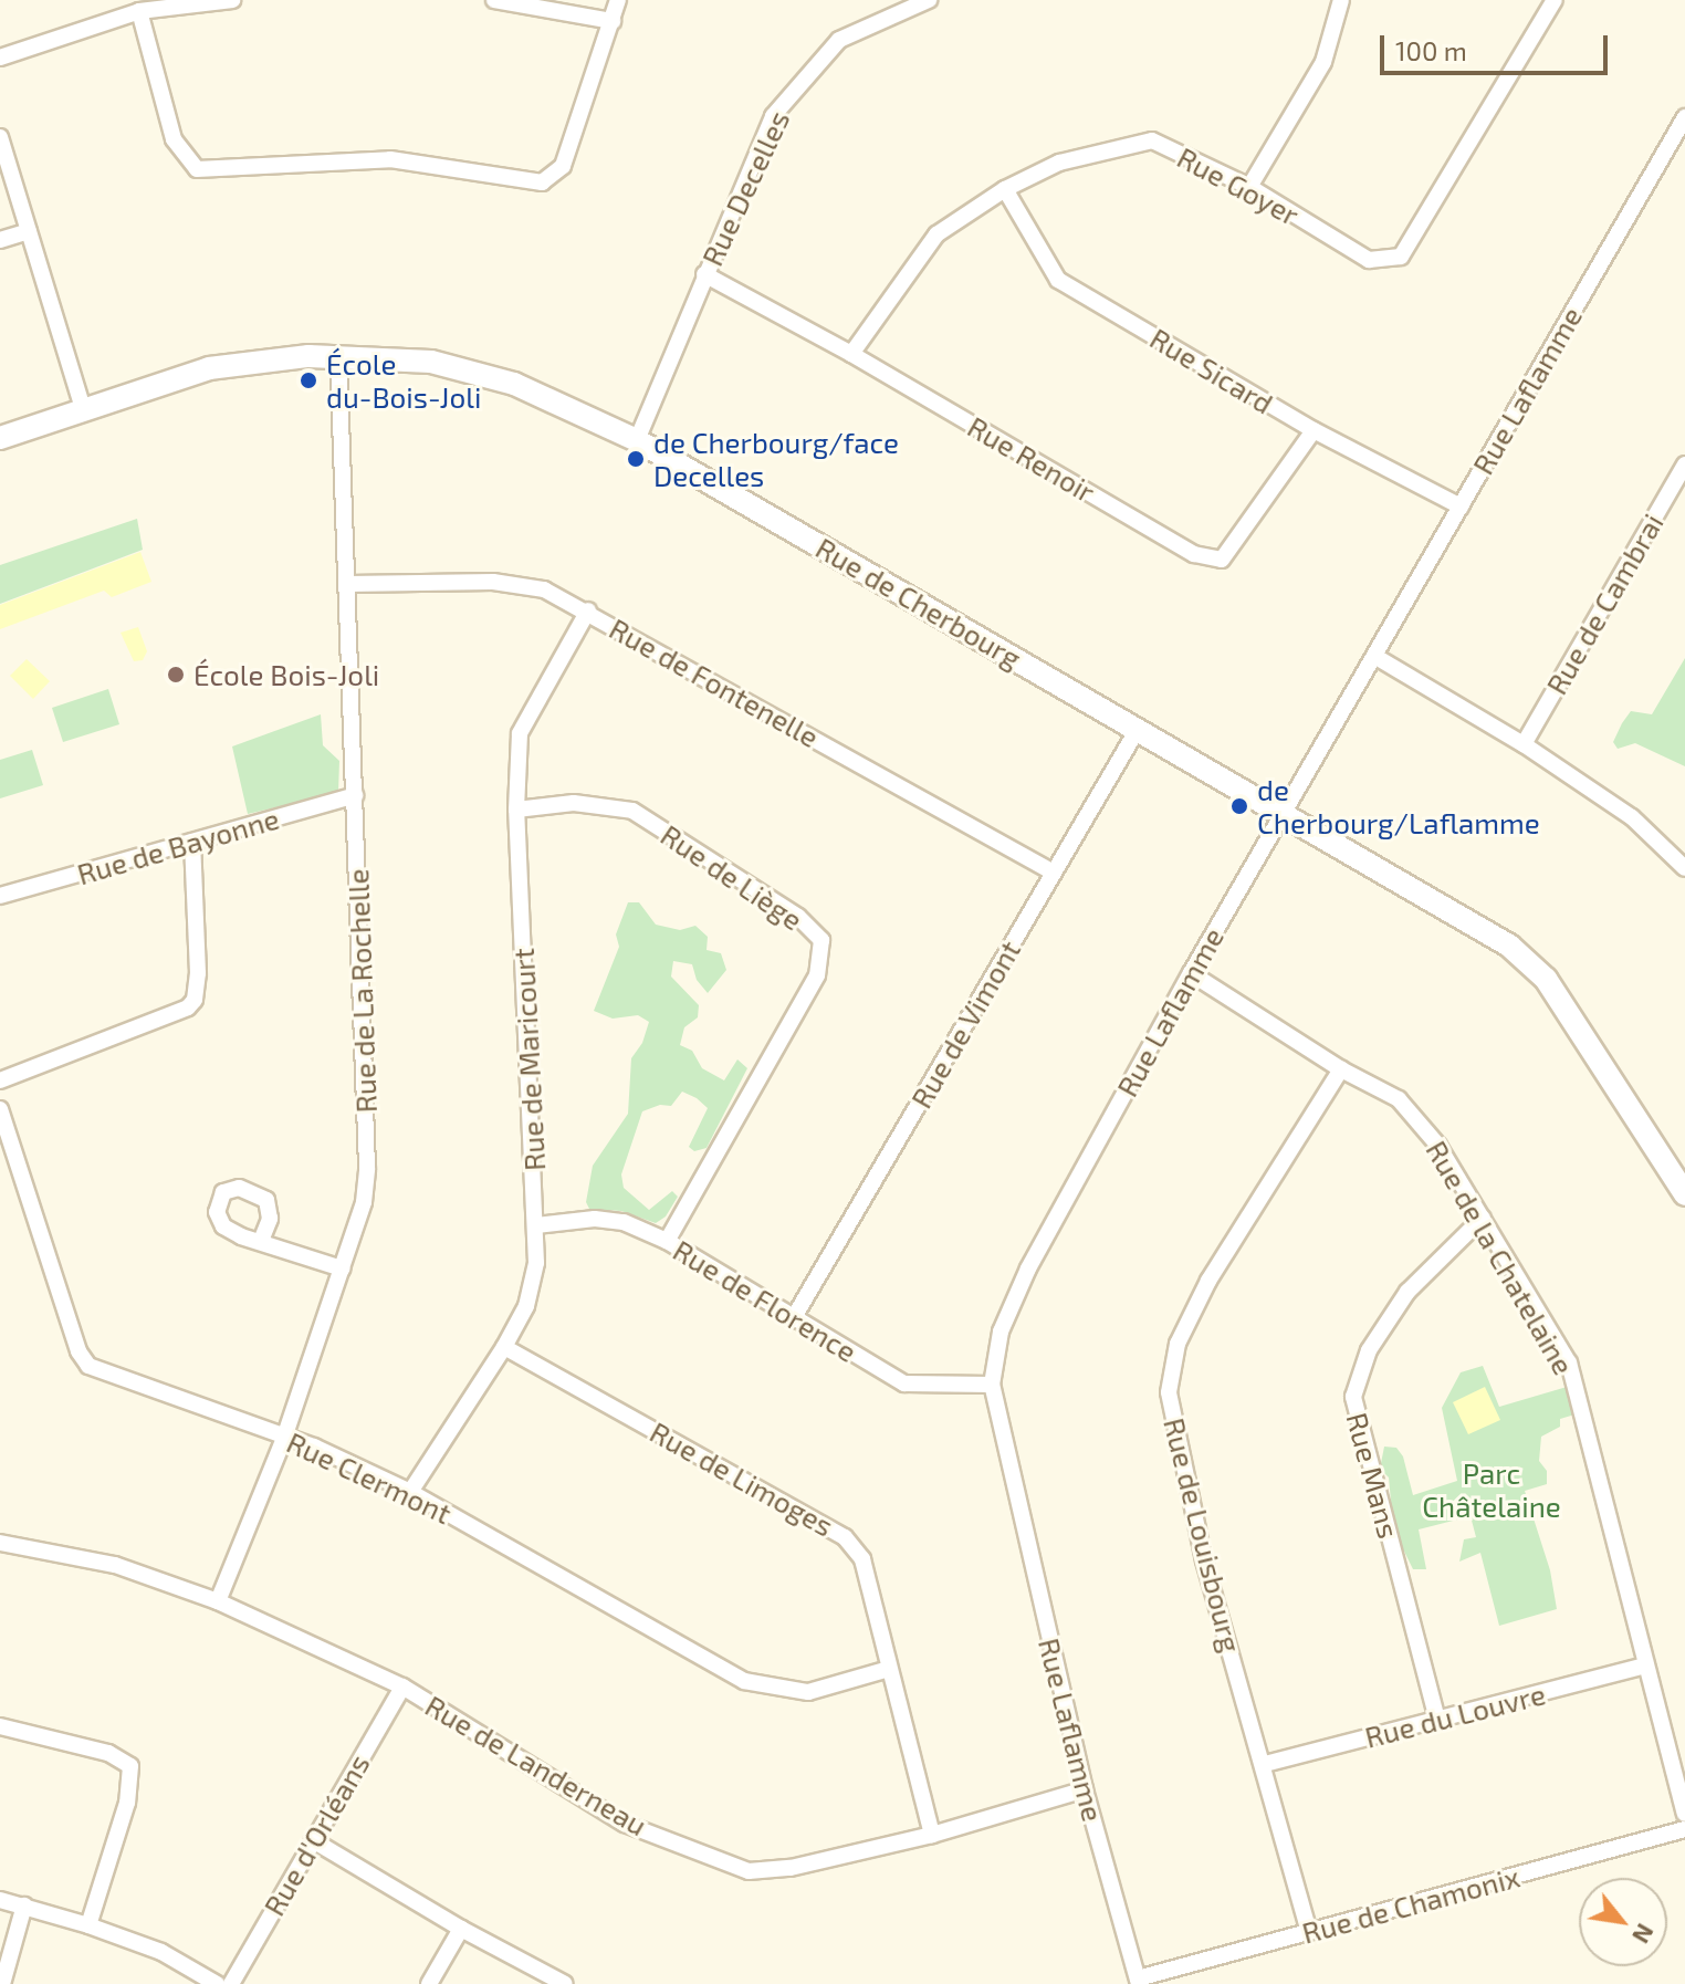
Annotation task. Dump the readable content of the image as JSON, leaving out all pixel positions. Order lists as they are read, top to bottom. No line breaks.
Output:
{"streets":{"street":["Rue Goyer","Rue Decelles","Rue Sicard","Rue Laflamme","Rue Renoir","Rue de Cherbourg","Rue de Cambrai","Rue de Fontenelle","Rue de Bayonne","Rue de Liège","Rue de La Rochelle","Rue de Vimont","Rue de Maricourt","Rue de la Chatelaine","Rue de Florence","Rue Mans","Rue Clermont","Rue de Limoges","Rue de Louisbourg","Rue du Louvre","Rue de Landerneau","Rue d'Orléans","Rue de Chamonix"]},"crossings":[["Rue Goyer","Rue Sicard"],["Rue Goyer","Rue Renoir"],["Rue Decelles","Rue Renoir"],["Rue Decelles","Rue de Cherbourg"],["Rue Sicard","Rue Laflamme"],["Rue Sicard","Rue Renoir"],["Rue Laflamme","Rue de Cherbourg"],["Rue Laflamme","Rue de la Chatelaine"],["Rue Laflamme","Rue de Florence"],["Rue Laflamme","Rue de Landerneau"],["Rue Laflamme","Rue de Chamonix"],["Rue de Cherbourg","Rue de La Rochelle"],["Rue de Cherbourg","Rue de Vimont"],["Rue de Fontenelle","Rue de La Rochelle"],["Rue de Fontenelle","Rue de Vimont"],["Rue de Fontenelle","Rue de Maricourt"],["Rue de Bayonne","Rue de La Rochelle"],["Rue de Liège","Rue de Maricourt"],["Rue de Liège","Rue de Florence"],["Rue de La Rochelle","Rue Clermont"],["Rue de La Rochelle","Rue de Landerneau"],["Rue de Vimont","Rue de Florence"],["Rue de Maricourt","Rue de Florence"],["Rue de Maricourt","Rue Clermont"],["Rue de Maricourt","Rue de Limoges"],["Rue de la Chatelaine","Rue Mans"],["Rue de la Chatelaine","Rue de Louisbourg"],["Rue de la Chatelaine","Rue du Louvre"],["Rue Mans","Rue du Louvre"],["Rue Clermont","Rue de Limoges"],["Rue de Limoges","Rue de Landerneau"],["Rue de Louisbourg","Rue du Louvre"],["Rue de Louisbourg","Rue de Chamonix"],["Rue de Landerneau","Rue d'Orléans"]],"parks":["Parc Châtelaine"],"places":["École du-Bois-Joli","de Cherbourg/face Decelles","École Bois-Joli","de Cherbourg/Laflamme"],"scale_bar":"100 m","north":"bottom right"}
